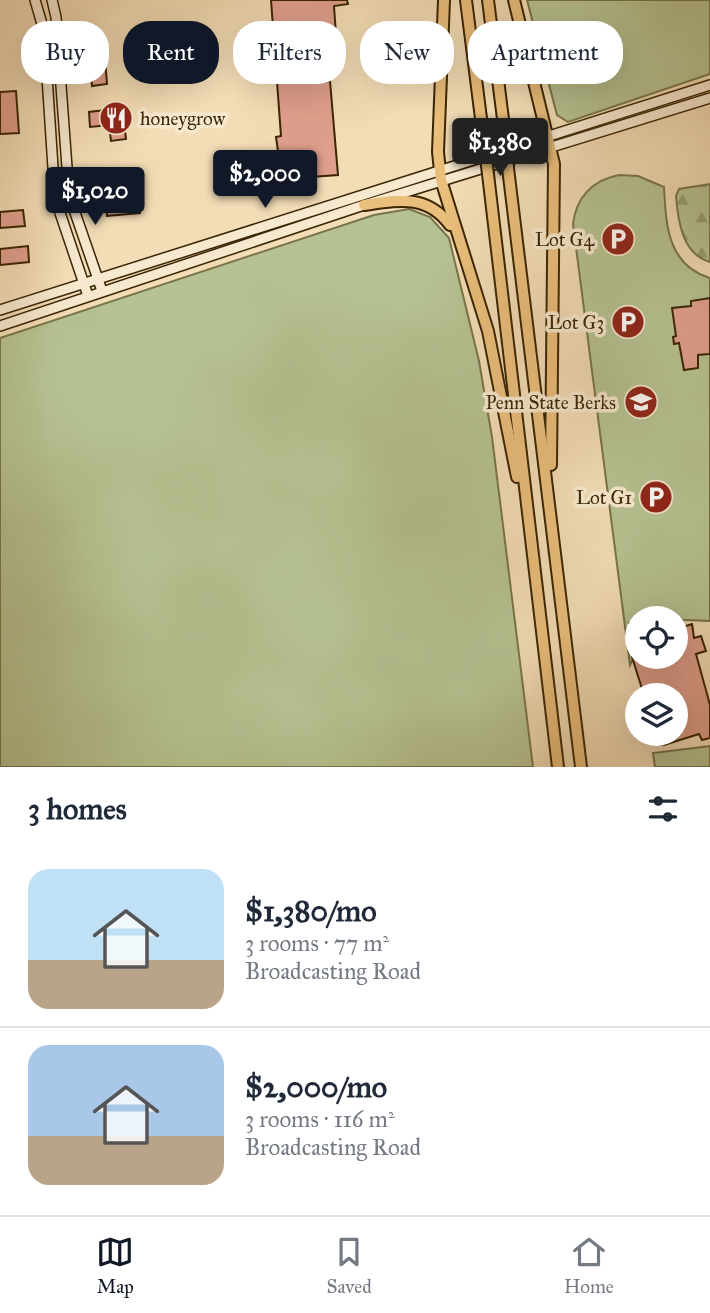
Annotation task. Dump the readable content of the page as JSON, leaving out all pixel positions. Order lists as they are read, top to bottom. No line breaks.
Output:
{"places":{"restaurant":["honeygrow"],"parking":["Lot G4","Lot G3","Lot G1"],"school or university":["Penn State Berks"]},"page":{"chip":["Buy","Rent","Filters","New","Apartment"],"price":["$1,380","$2,000","$1,020"],"heading":"3 homes","list":[{"name":"$1,380/mo","note":"3 rooms · 77 m² · Broadcasting Road"},{"name":"$2,000/mo","note":"3 rooms · 116 m² · Broadcasting Road"}],"tabs":["Map","Saved","Home"]}}
